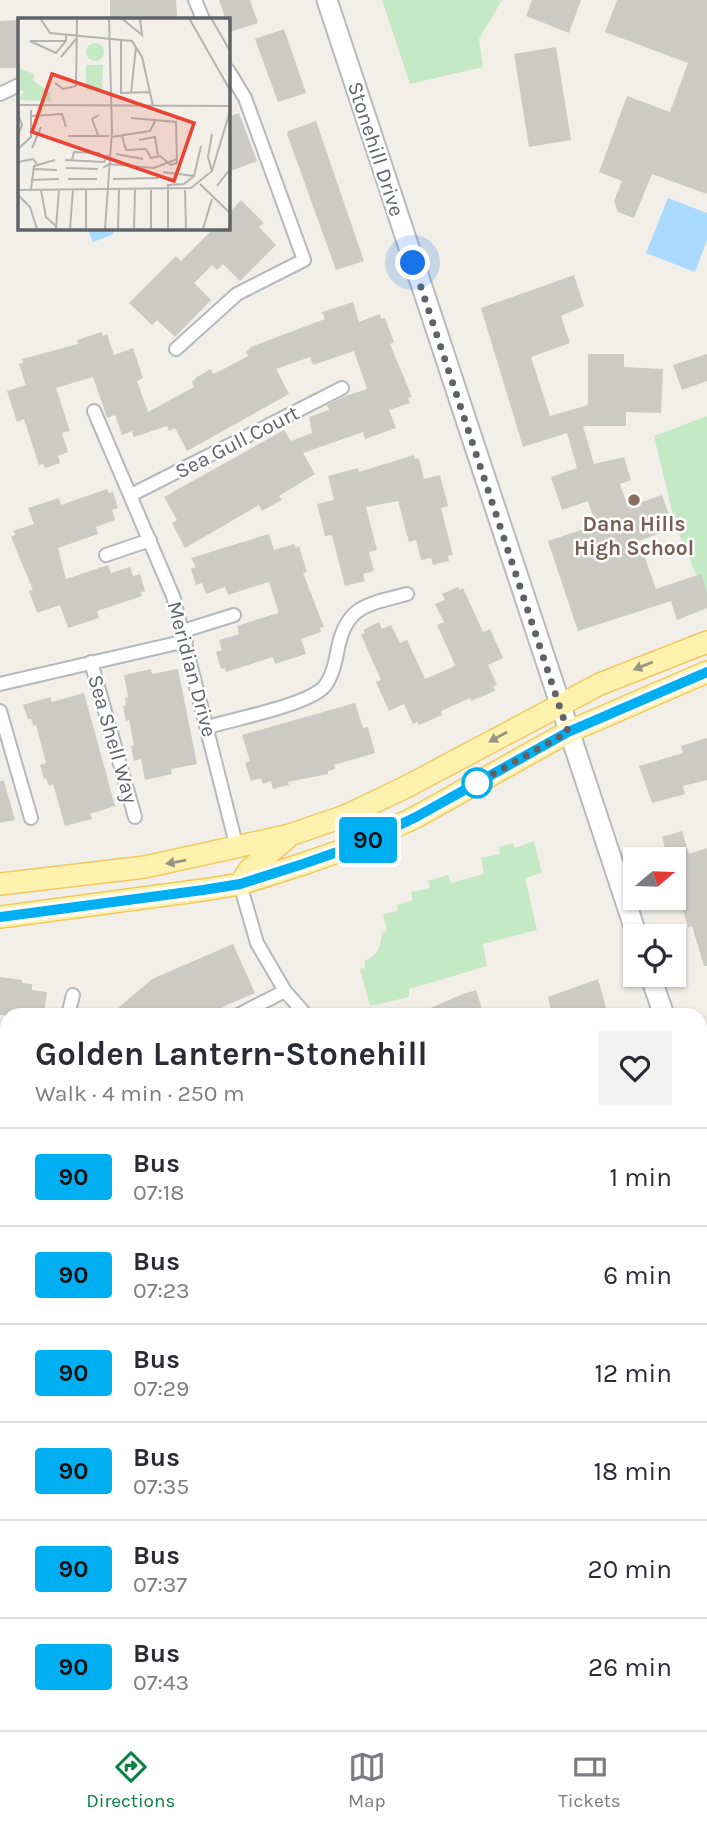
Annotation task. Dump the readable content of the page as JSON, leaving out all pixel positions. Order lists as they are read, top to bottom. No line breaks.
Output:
{"streets":{"main road":["Stonehill Drive"],"street":["Sea Gull Court","Meridian Drive","Sea Shell Way"]},"crossings":[["Sea Gull Court","Meridian Drive"]],"places":["Dana Hills High School"],"lines":["bus line 90"],"north":"right","page":{"on_map":"90","heading":["Golden Lantern-Stonehill","Walk · 4 min · 250 m"],"list":[{"mark":"90","name":"Bus","note":"07:18","value":"1 min"},{"mark":"90","name":"Bus","note":"07:23","value":"6 min"},{"mark":"90","name":"Bus","note":"07:29","value":"12 min"},{"mark":"90","name":"Bus","note":"07:35","value":"18 min"},{"mark":"90","name":"Bus","note":"07:37","value":"20 min"},{"mark":"90","name":"Bus","note":"07:43","value":"26 min"}],"tabs":["Directions","Map","Tickets"]}}
